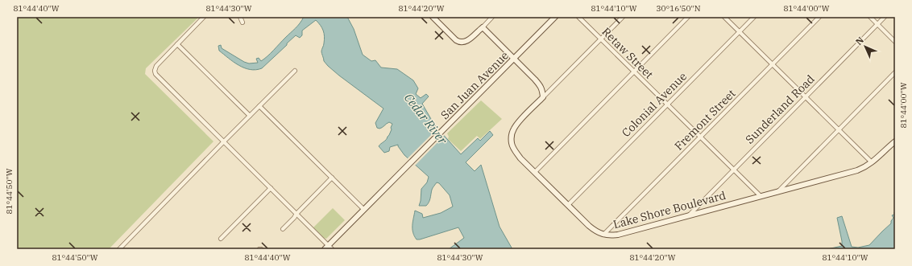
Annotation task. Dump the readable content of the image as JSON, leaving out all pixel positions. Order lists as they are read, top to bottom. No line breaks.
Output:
{"streets":{"street":["Retaw Street","San Juan Avenue","Colonial Avenue","Sunderland Road","Fremont Street","Lake Shore Boulevard"]},"crossings":[["Retaw Street","Colonial Avenue"],["Retaw Street","Sunderland Road"],["Retaw Street","Fremont Street"],["Retaw Street","Lake Shore Boulevard"],["Colonial Avenue","Lake Shore Boulevard"],["Sunderland Road","Lake Shore Boulevard"],["Fremont Street","Lake Shore Boulevard"]],"water":["Cedar River"],"north":"top left","coordinates":["81°44'40\"W","81°44'30\"W","81°44'20\"W","81°44'10\"W","30°16'50\"N","81°44'00\"W","81°44'50\"W"]}
